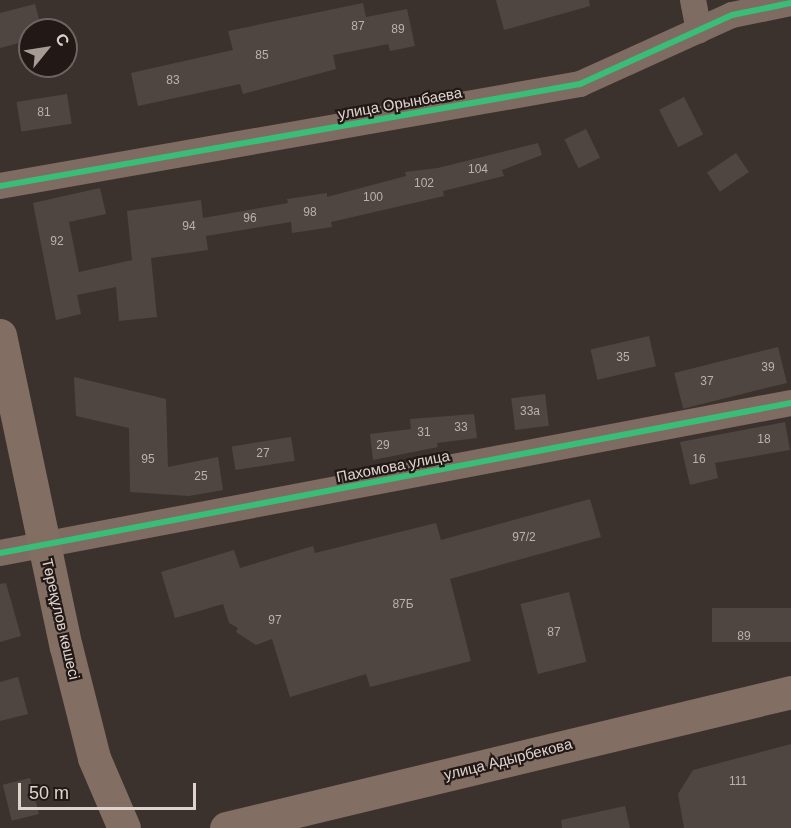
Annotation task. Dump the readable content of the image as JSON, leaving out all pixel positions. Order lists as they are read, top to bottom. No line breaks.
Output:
{"streets":{"main road":["Төреқұлов көшесі","улица Адырбекова"],"street":["улица Орынбаева","Пахомова улица"]},"crossings":[["Пахомова улица","Төреқұлов көшесі"]],"house_numbers":["87","89","85","83","81","104","102","100","98","96","94","92","35","39","37","33а","33","31","18","29","27","95","16","25","97/2","87Б","97","87","89","111"],"scale_bar":"50 m","north":"top right"}
